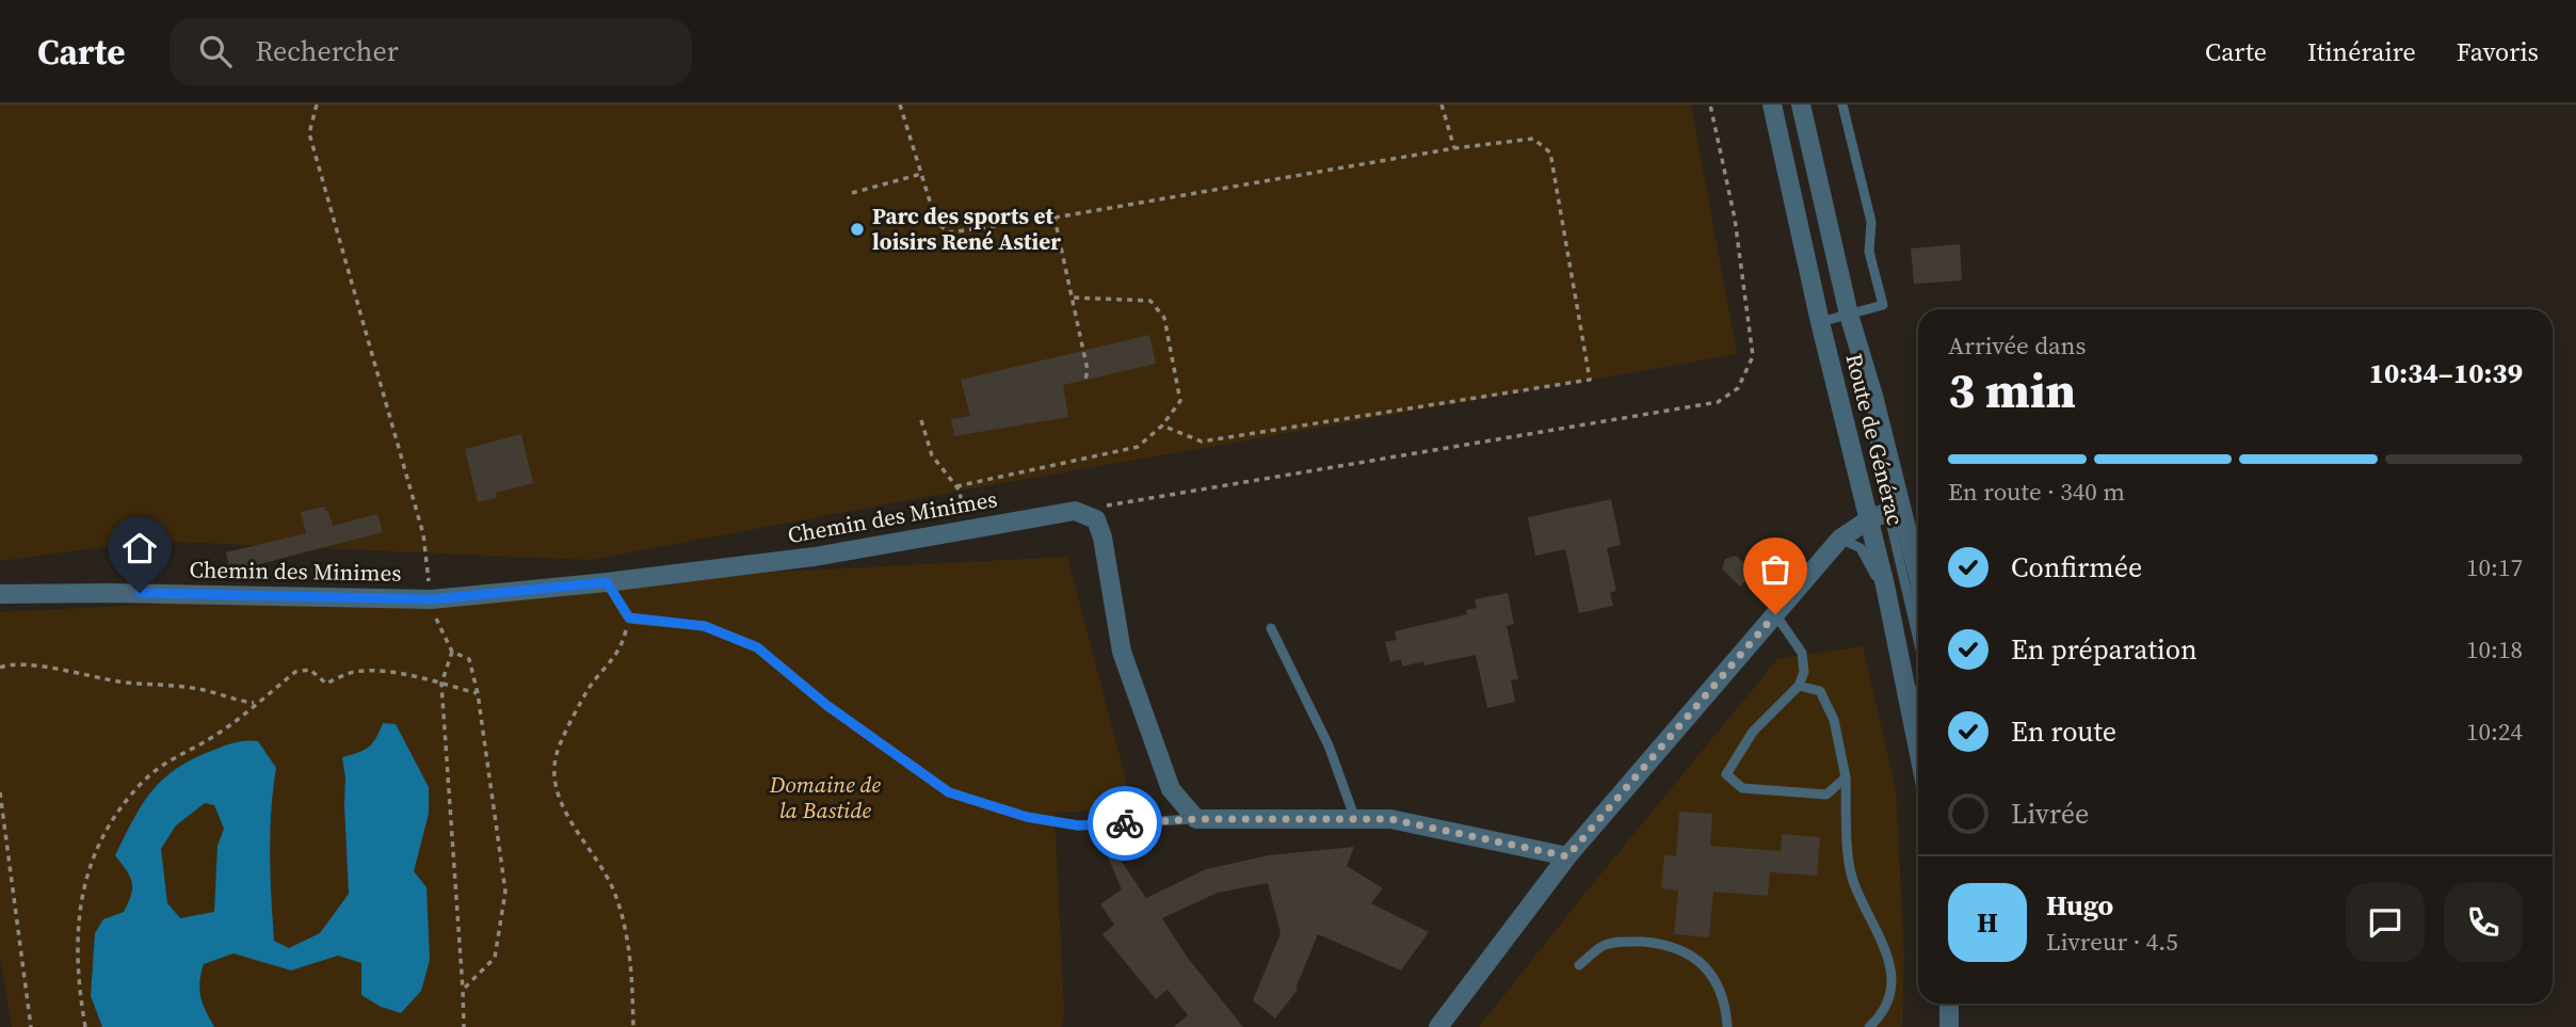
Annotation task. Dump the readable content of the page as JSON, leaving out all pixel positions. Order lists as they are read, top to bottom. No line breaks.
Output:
{"streets":{"street":["Route de Générac","Chemin des Minimes"]},"parks":["Domaine de la Bastide"],"places":["Parc des sports et loisirs René Astier"],"page":{"header":"Carte","search":"Rechercher","nav":["Carte","Itinéraire","Favoris"],"heading":["3 min","Arrivée dans","10:34–10:39"],"panel":["Hugo","Livreur · 4.5"],"bar":"En route · 340 m","list":[["Confirmée","10:17"],["En préparation","10:18"],["En route","10:24"],"Livrée"],"round":"H"}}
